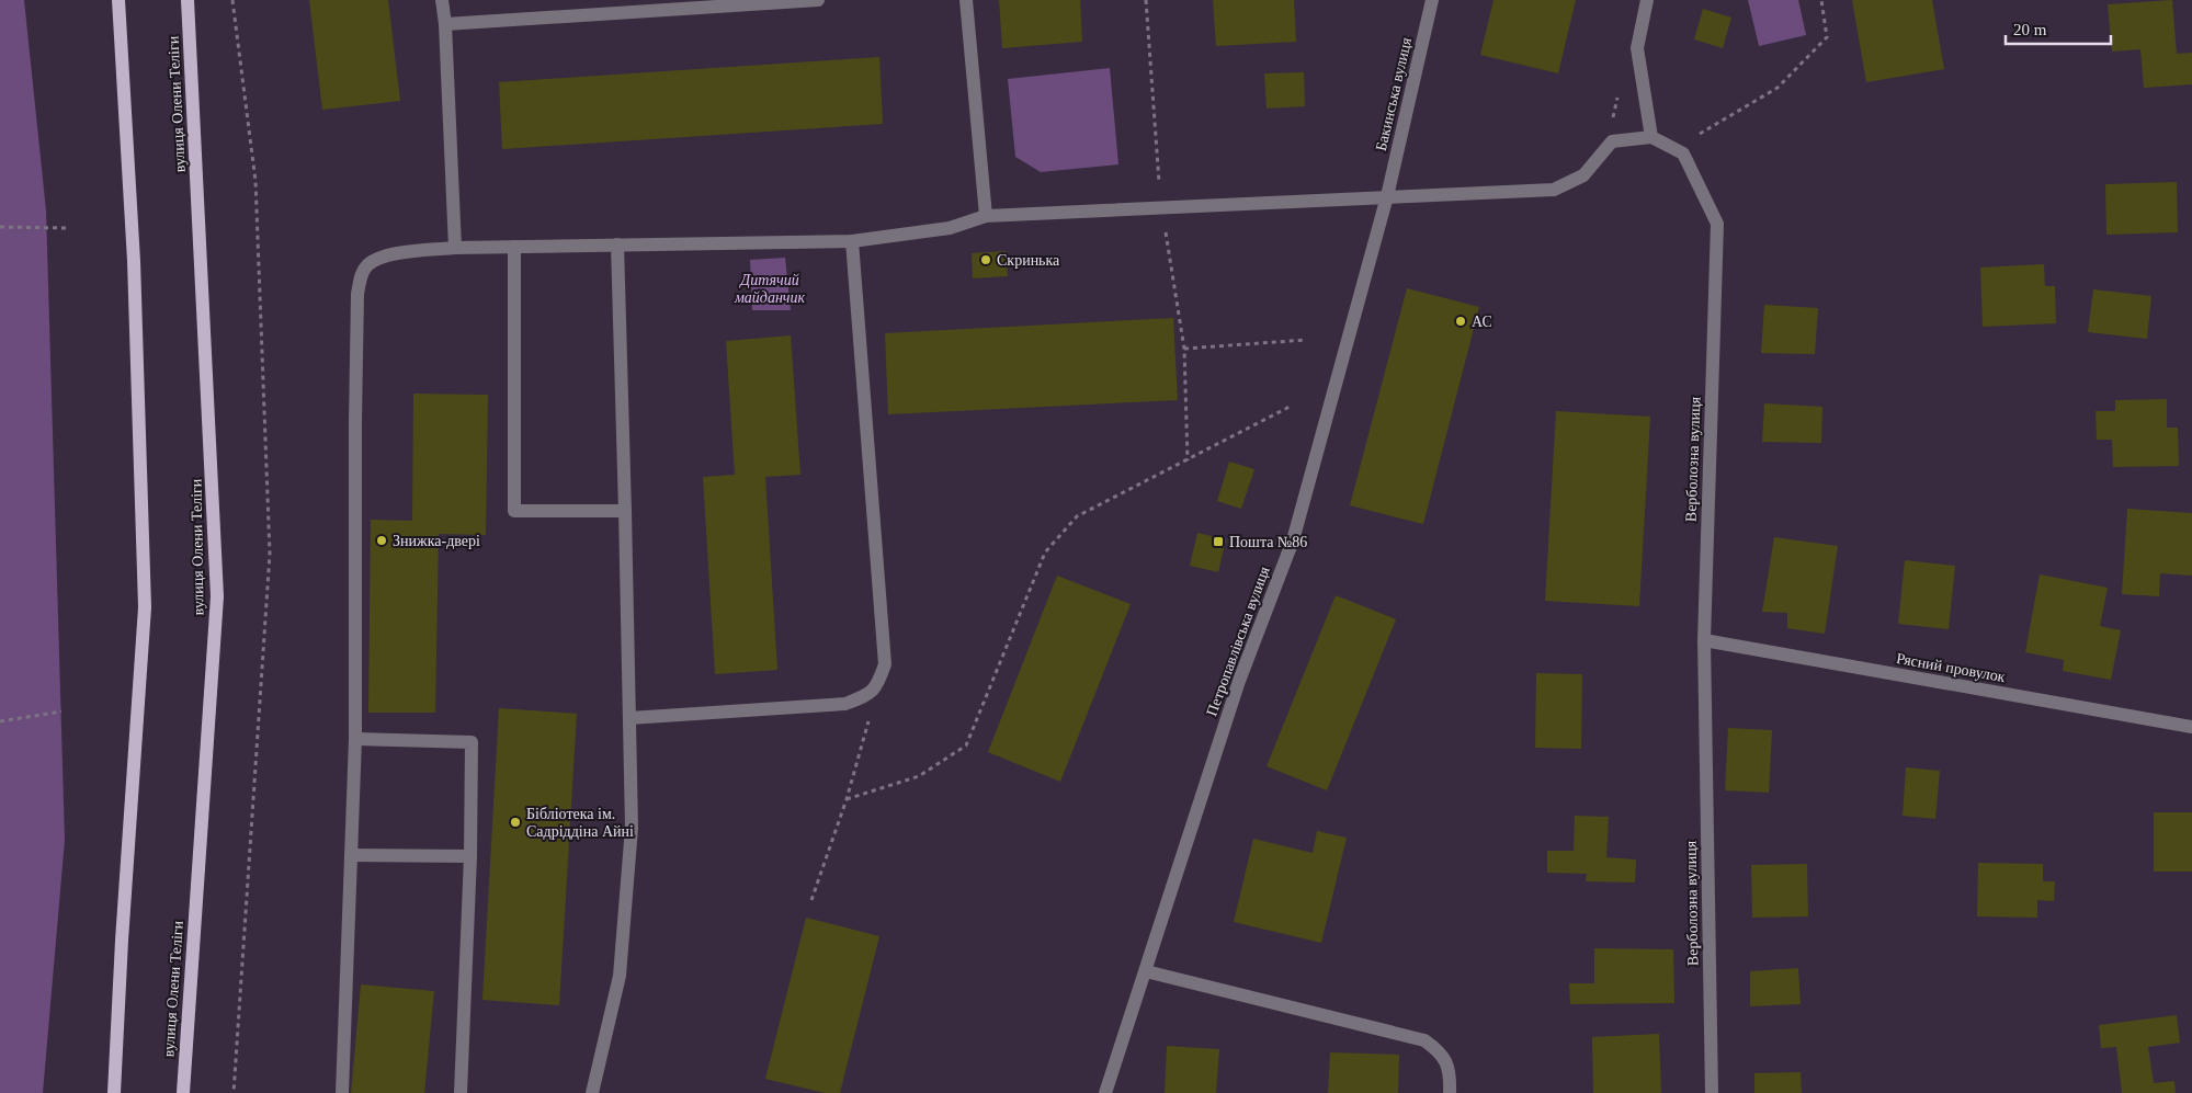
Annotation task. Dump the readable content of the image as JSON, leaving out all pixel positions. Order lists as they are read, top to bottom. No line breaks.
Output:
{"streets":{"main road":["вулиця Олени Теліги"],"street":["Бакинська вулиця","Верболозна вулиця","Петропавлівська вулиця","Рясний провулок"]},"crossings":[["Бакинська вулиця","Петропавлівська вулиця"],["Верболозна вулиця","Рясний провулок"]],"parks":["Дитячий майданчик"],"places":{"other":["Скринька","АС","Знижка-двері","Бібліотека ім. Садріддіна Айні"],"transit":["Пошта №86"]},"scale_bar":"20 m"}
